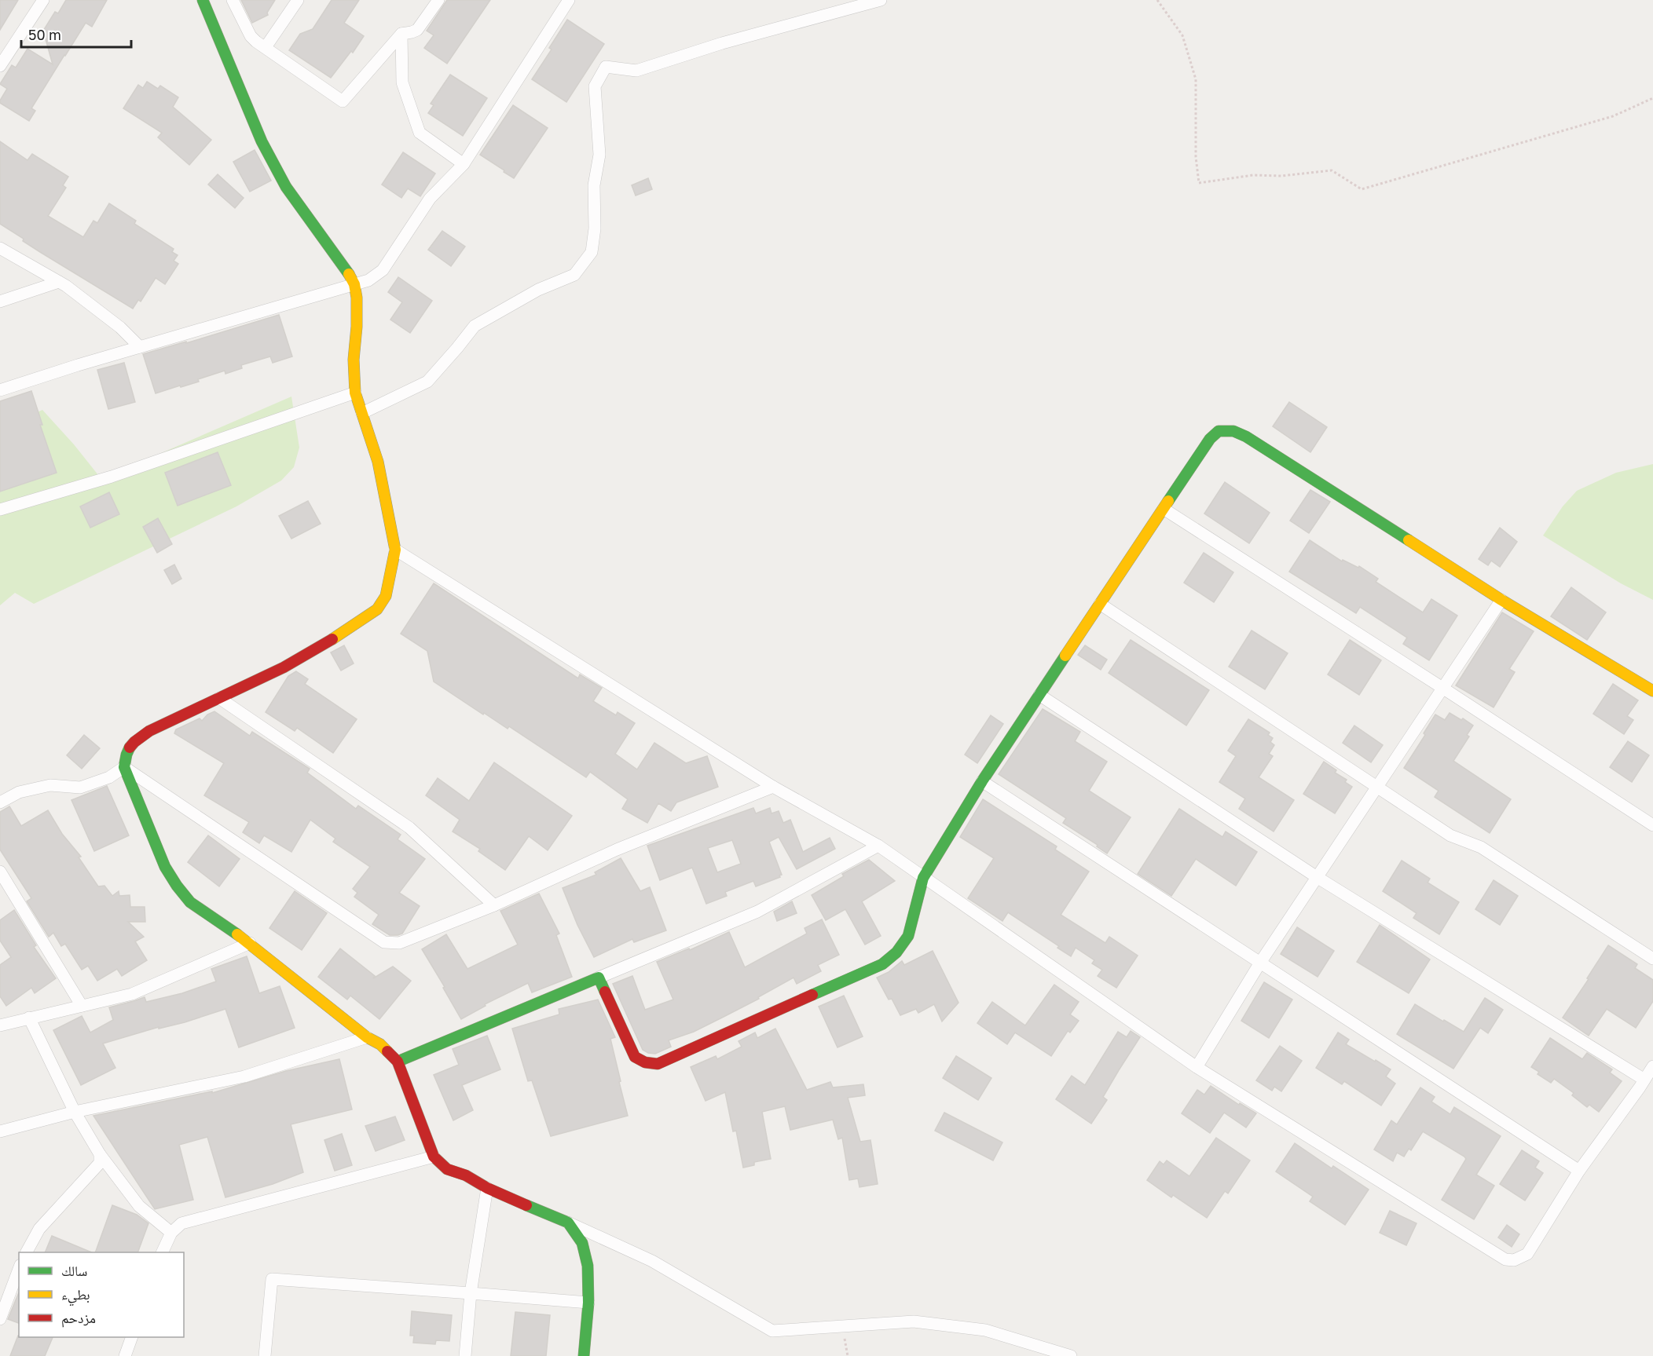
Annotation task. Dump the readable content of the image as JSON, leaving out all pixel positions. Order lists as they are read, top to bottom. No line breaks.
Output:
{"legend":["سالك","بطيء","مزدحم"],"scale_bar":"50 m"}
